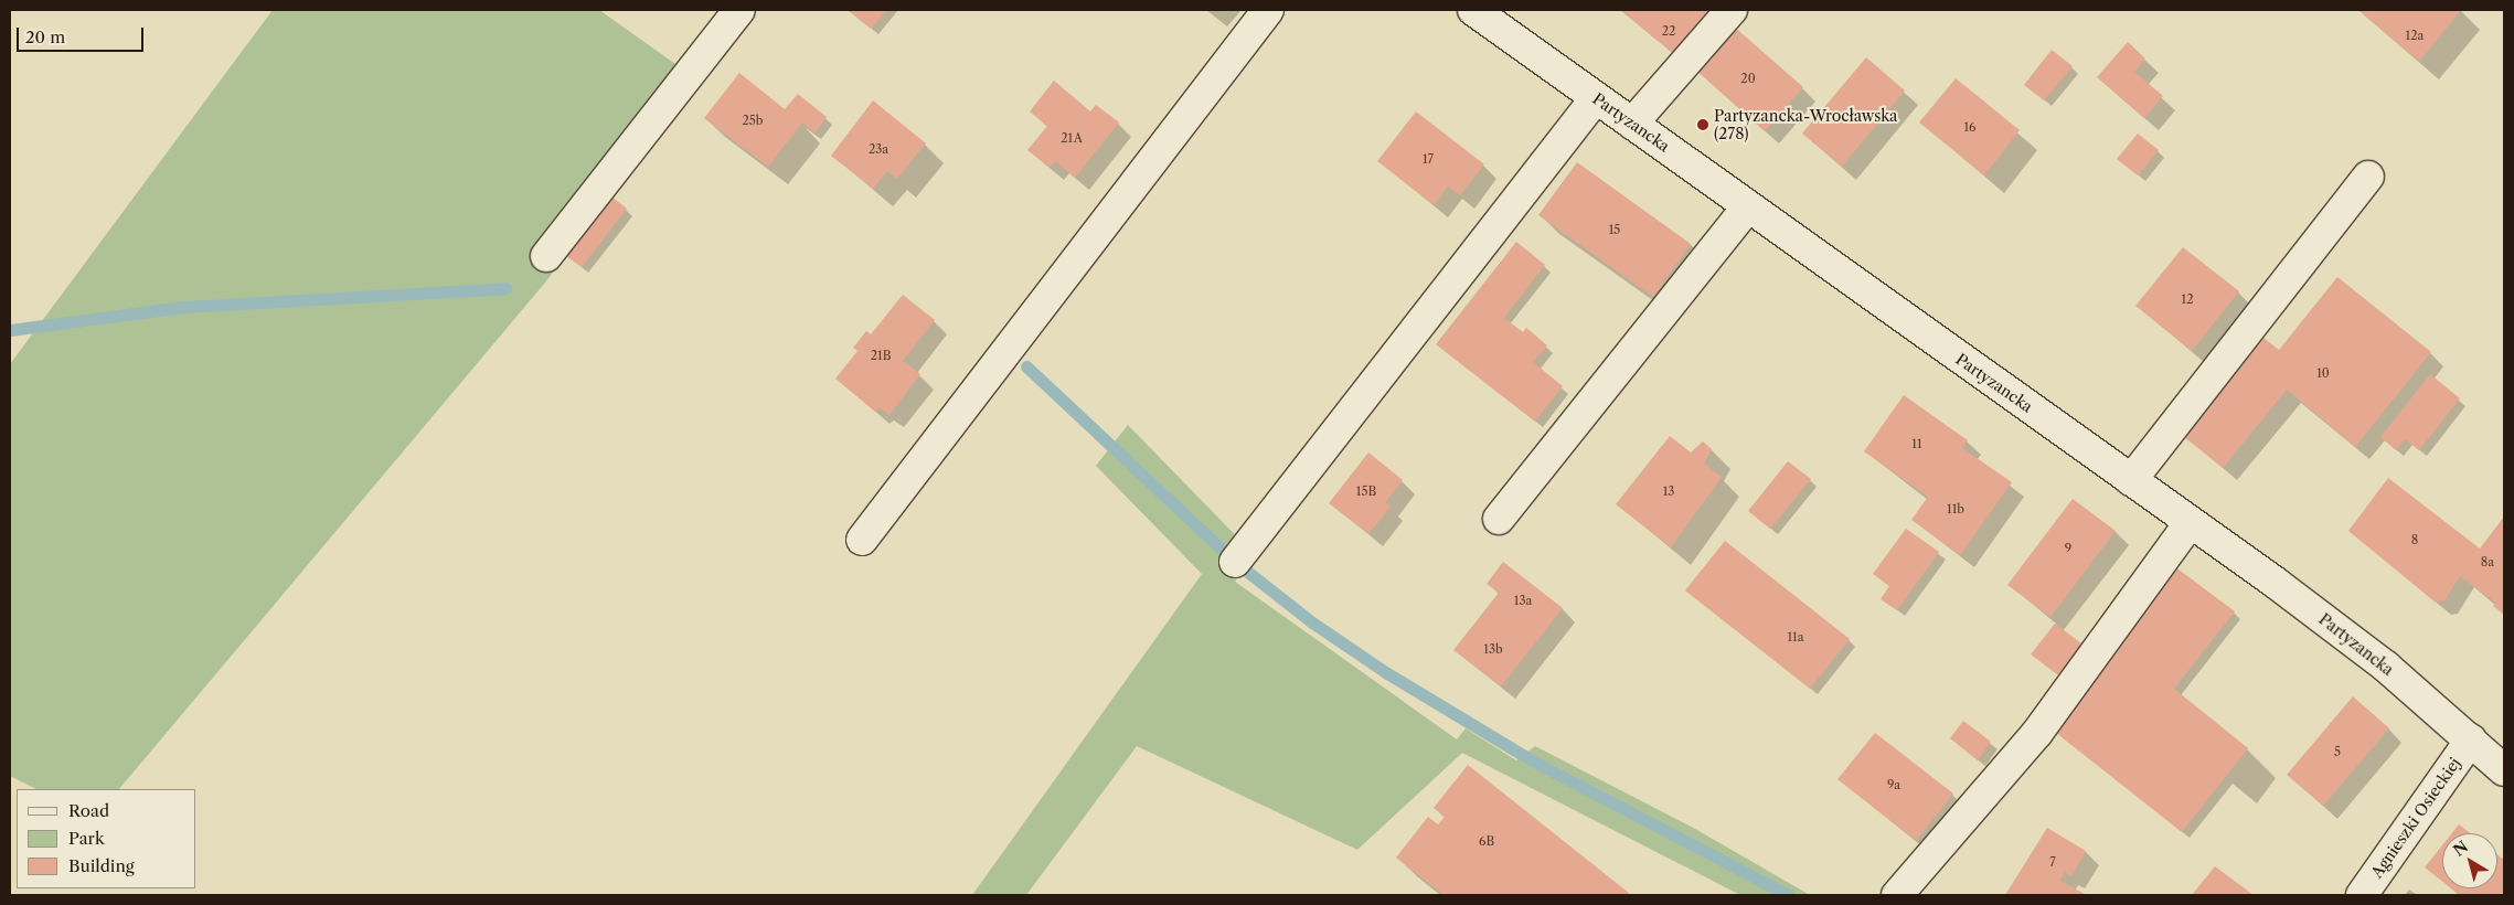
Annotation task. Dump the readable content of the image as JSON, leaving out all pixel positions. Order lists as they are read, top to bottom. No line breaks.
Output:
{"streets":{"street":["Partyzancka","Agnieszki Osieckiej"]},"crossings":[["Partyzancka","Agnieszki Osieckiej"]],"places":["Partyzancka-Wrocławska (278)"],"house_numbers":["22","12a","20","25b","16","21A","23a","17","15","12","21B","10","11","15B","13","11b","8","9","8a","13a","11a","13b","5","9a","6B","7"],"legend":["Road","Park","Building"],"scale_bar":"20 m","north":"top left"}
